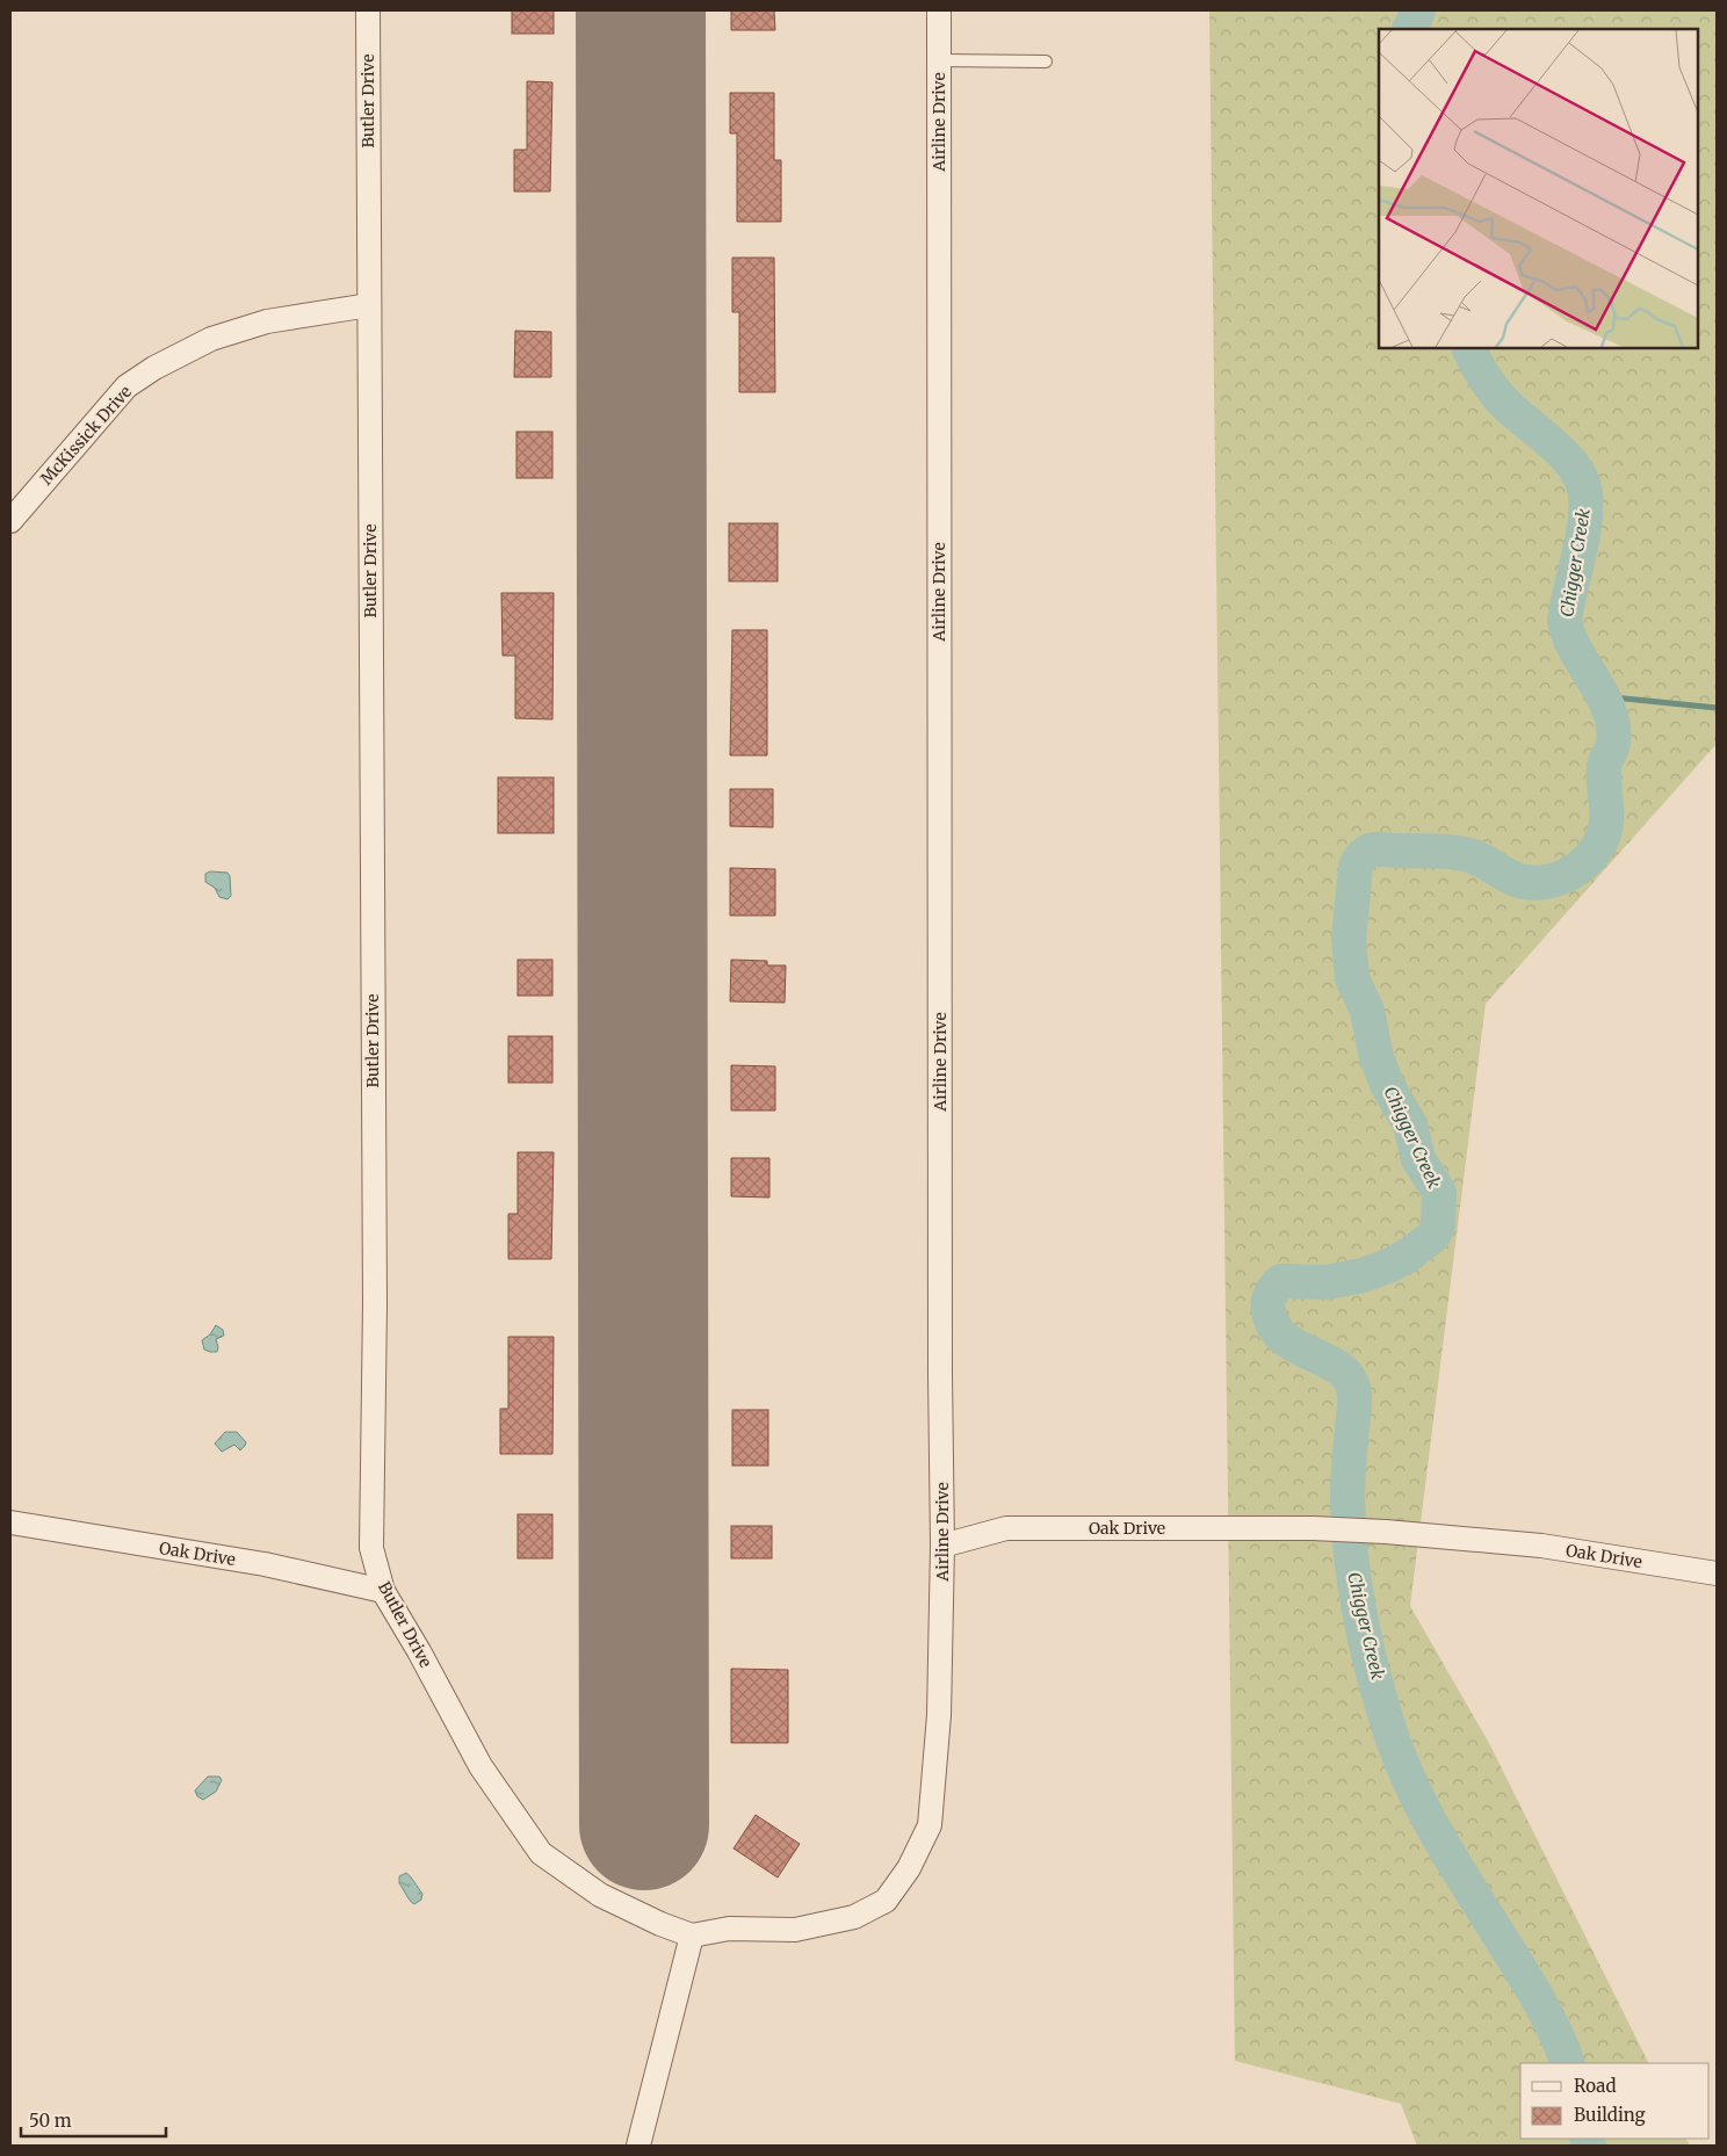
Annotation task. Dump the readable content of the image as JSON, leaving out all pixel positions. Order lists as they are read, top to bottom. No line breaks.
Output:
{"streets":{"street":["Butler Drive","Airline Drive","McKissick Drive","Oak Drive"]},"crossings":[["Butler Drive","Airline Drive"],["Butler Drive","McKissick Drive"],["Butler Drive","Oak Drive"],["Airline Drive","Oak Drive"]],"water":["Chigger Creek"],"legend":["Road","Building"],"scale_bar":"50 m"}
